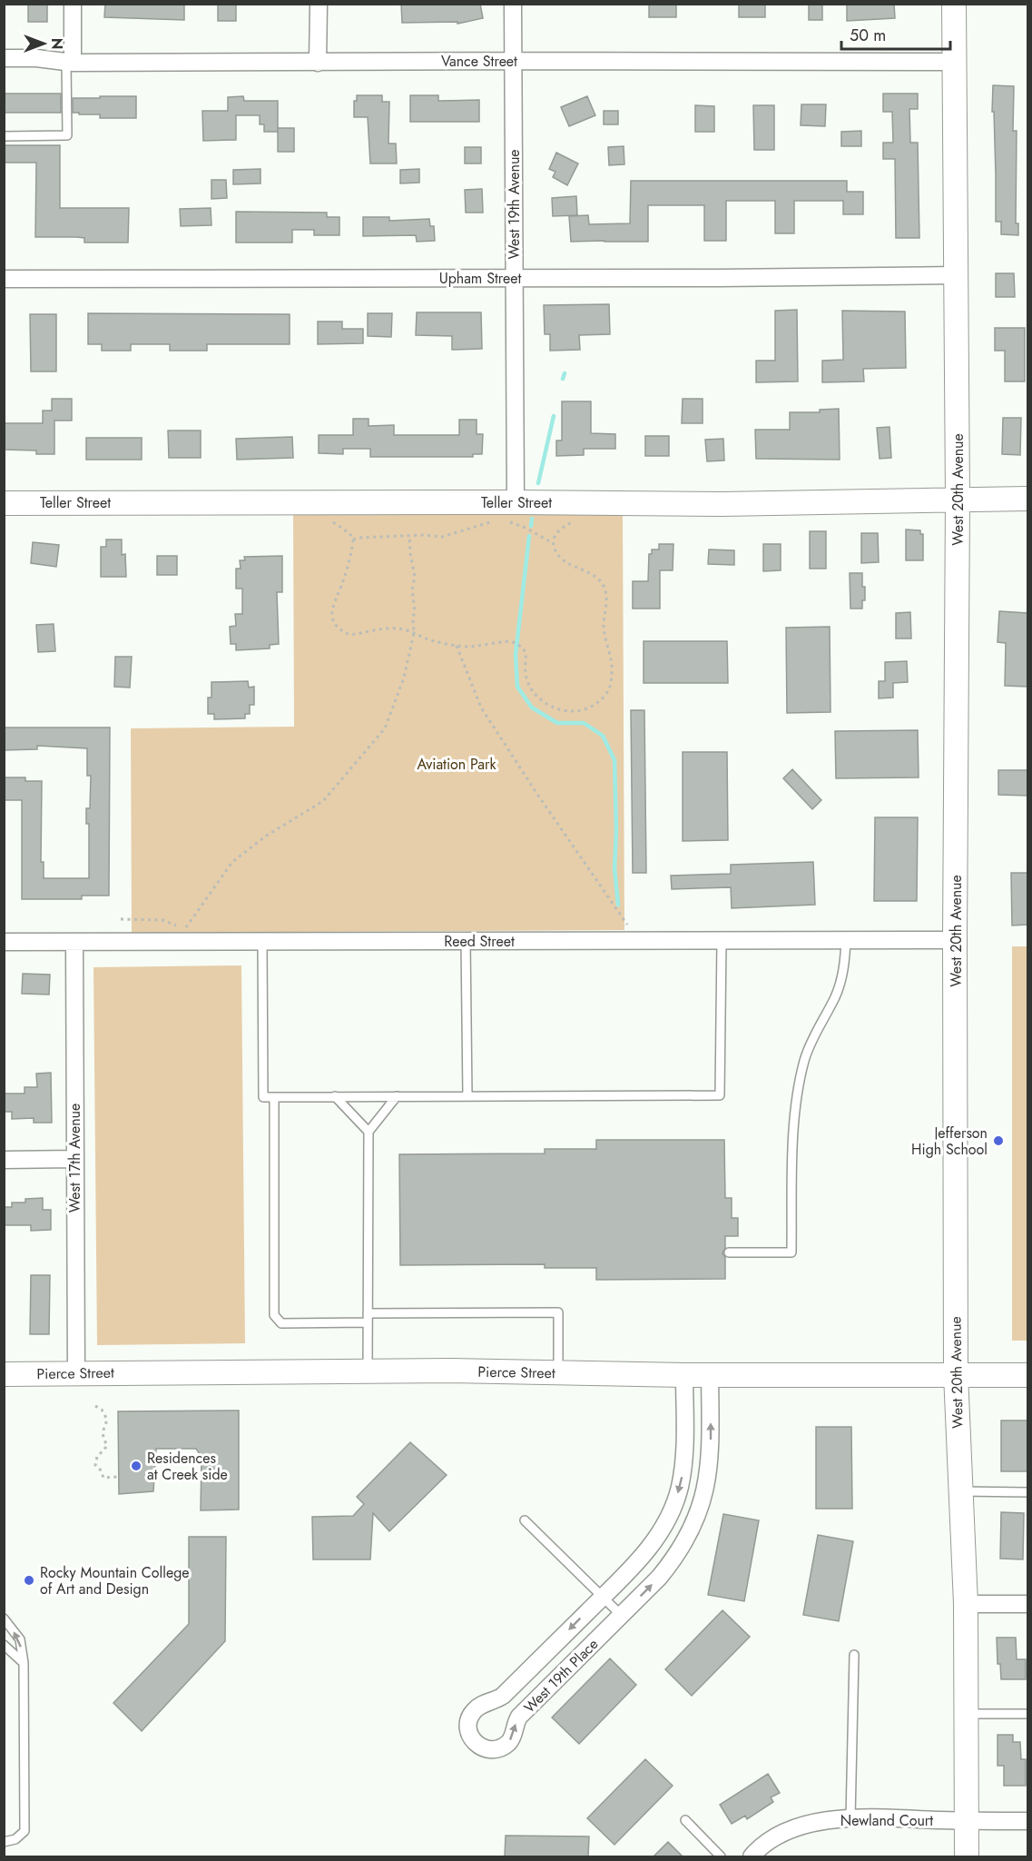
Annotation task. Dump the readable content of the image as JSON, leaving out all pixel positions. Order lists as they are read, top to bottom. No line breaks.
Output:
{"streets":{"street":["Vance Street","West 19th Avenue","Upham Street","West 20th Avenue","Teller Street","Reed Street","West 17th Avenue","Pierce Street","West 19th Place","Newland Court"]},"crossings":[["Vance Street","West 19th Avenue"],["Vance Street","West 20th Avenue"],["West 19th Avenue","Upham Street"],["West 19th Avenue","Teller Street"],["Upham Street","West 20th Avenue"],["West 20th Avenue","Teller Street"],["West 20th Avenue","Reed Street"],["West 20th Avenue","Pierce Street"],["West 20th Avenue","Newland Court"],["Reed Street","West 17th Avenue"],["West 17th Avenue","Pierce Street"],["Pierce Street","West 19th Place"]],"parks":["Aviation Park"],"places":["Jefferson High School","Residences at Creek side","Rocky Mountain College of Art and Design"],"scale_bar":"50 m","north":"right"}
